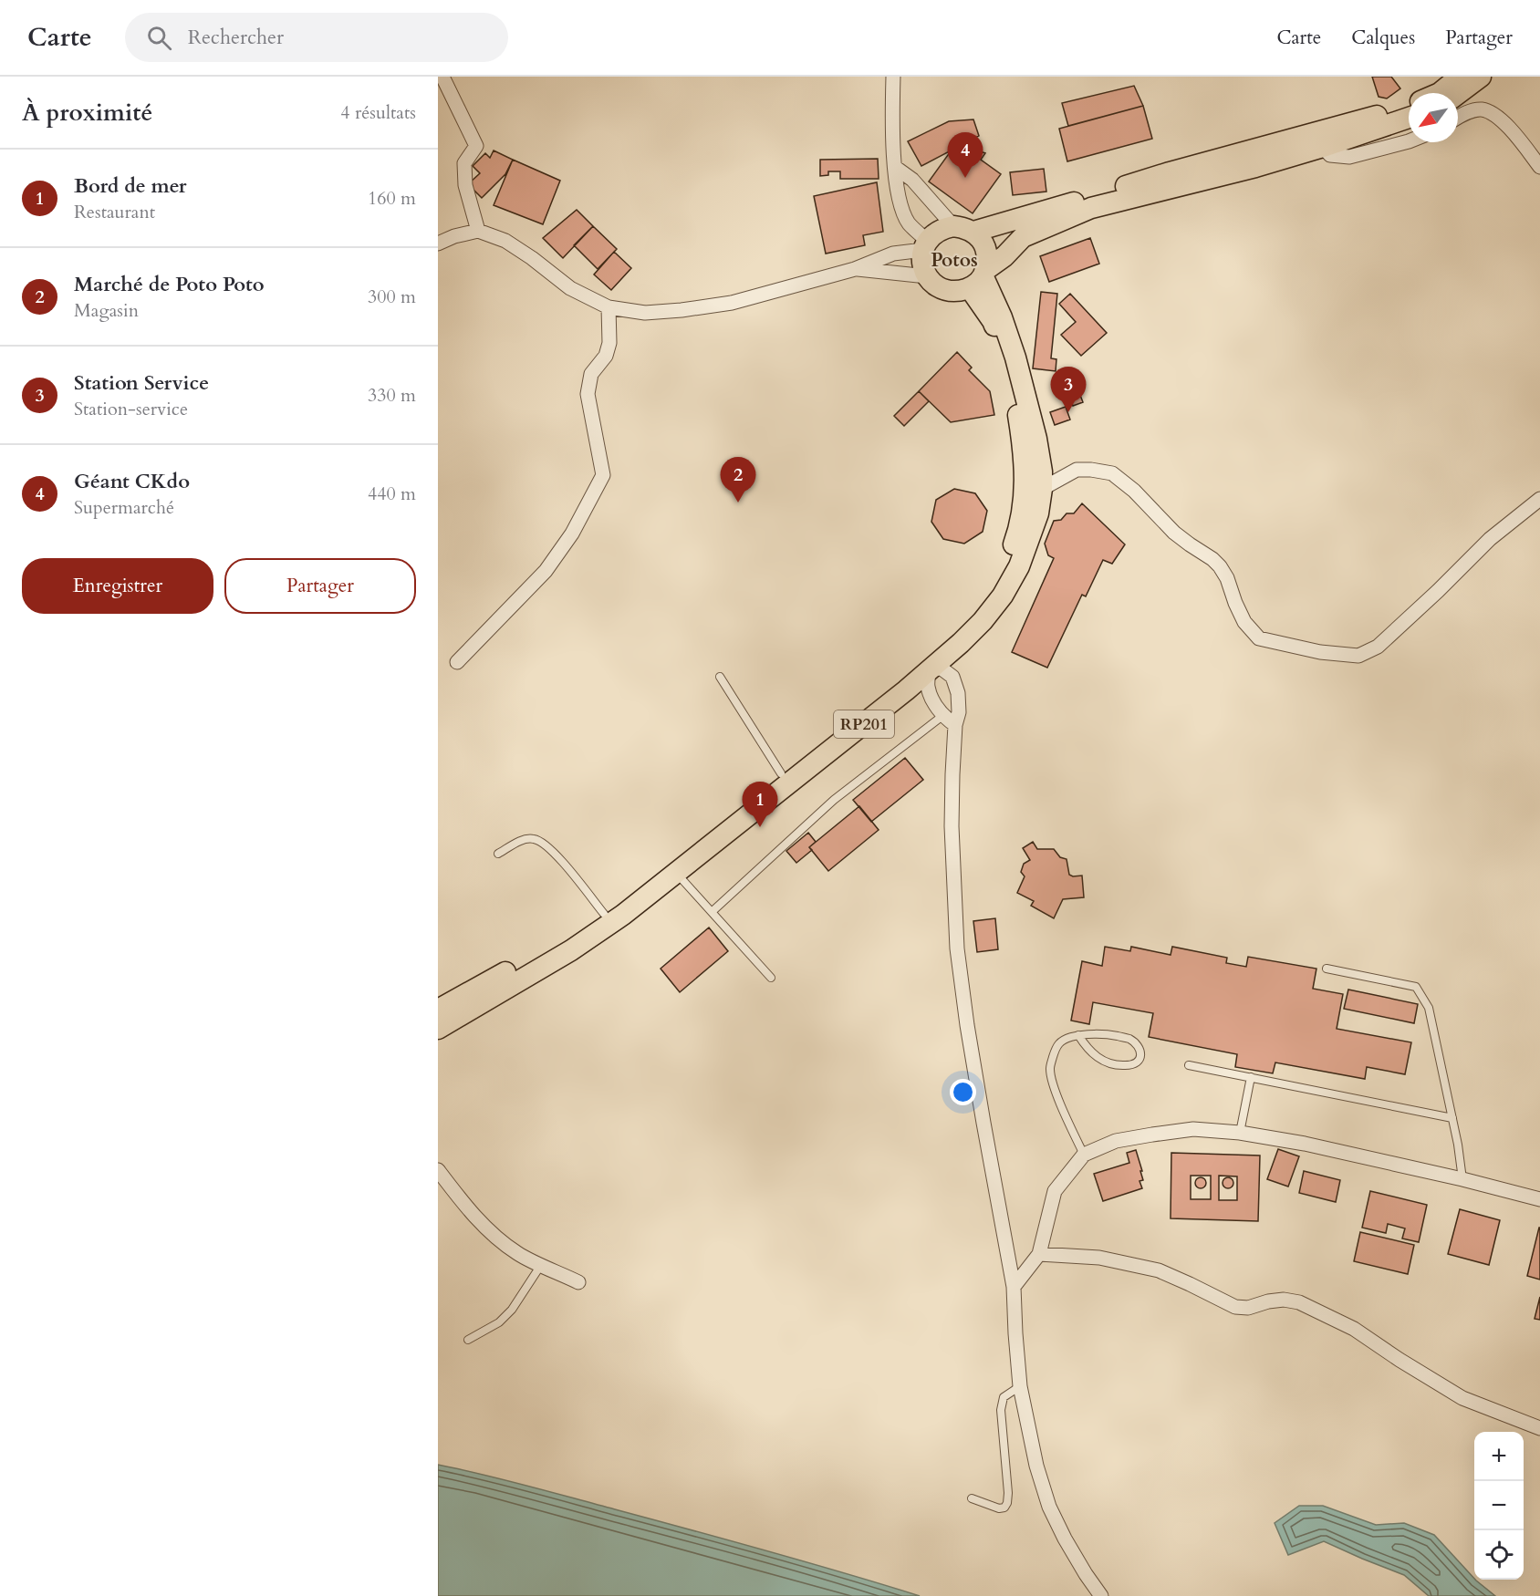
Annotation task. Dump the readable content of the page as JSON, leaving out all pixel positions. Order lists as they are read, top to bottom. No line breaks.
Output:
{"streets":{"main road":["RP201"]},"districts":["Potos"],"north":"bottom left","page":{"header":"Carte","search":"Rechercher","nav":["Carte","Calques","Partager"],"heading":["À proximité","4 résultats"],"pins":["4","3","2","1"],"list":[{"mark":"1","name":"Bord de mer","note":"Restaurant","value":"160 m"},{"mark":"2","name":"Marché de Poto Poto","note":"Magasin","value":"300 m"},{"mark":"3","name":"Station Service","note":"Station-service","value":"330 m"},{"mark":"4","name":"Géant CKdo","note":"Supermarché","value":"440 m"}],"buttons":["Enregistrer","Partager"],"map_buttons":["+","−"]}}
